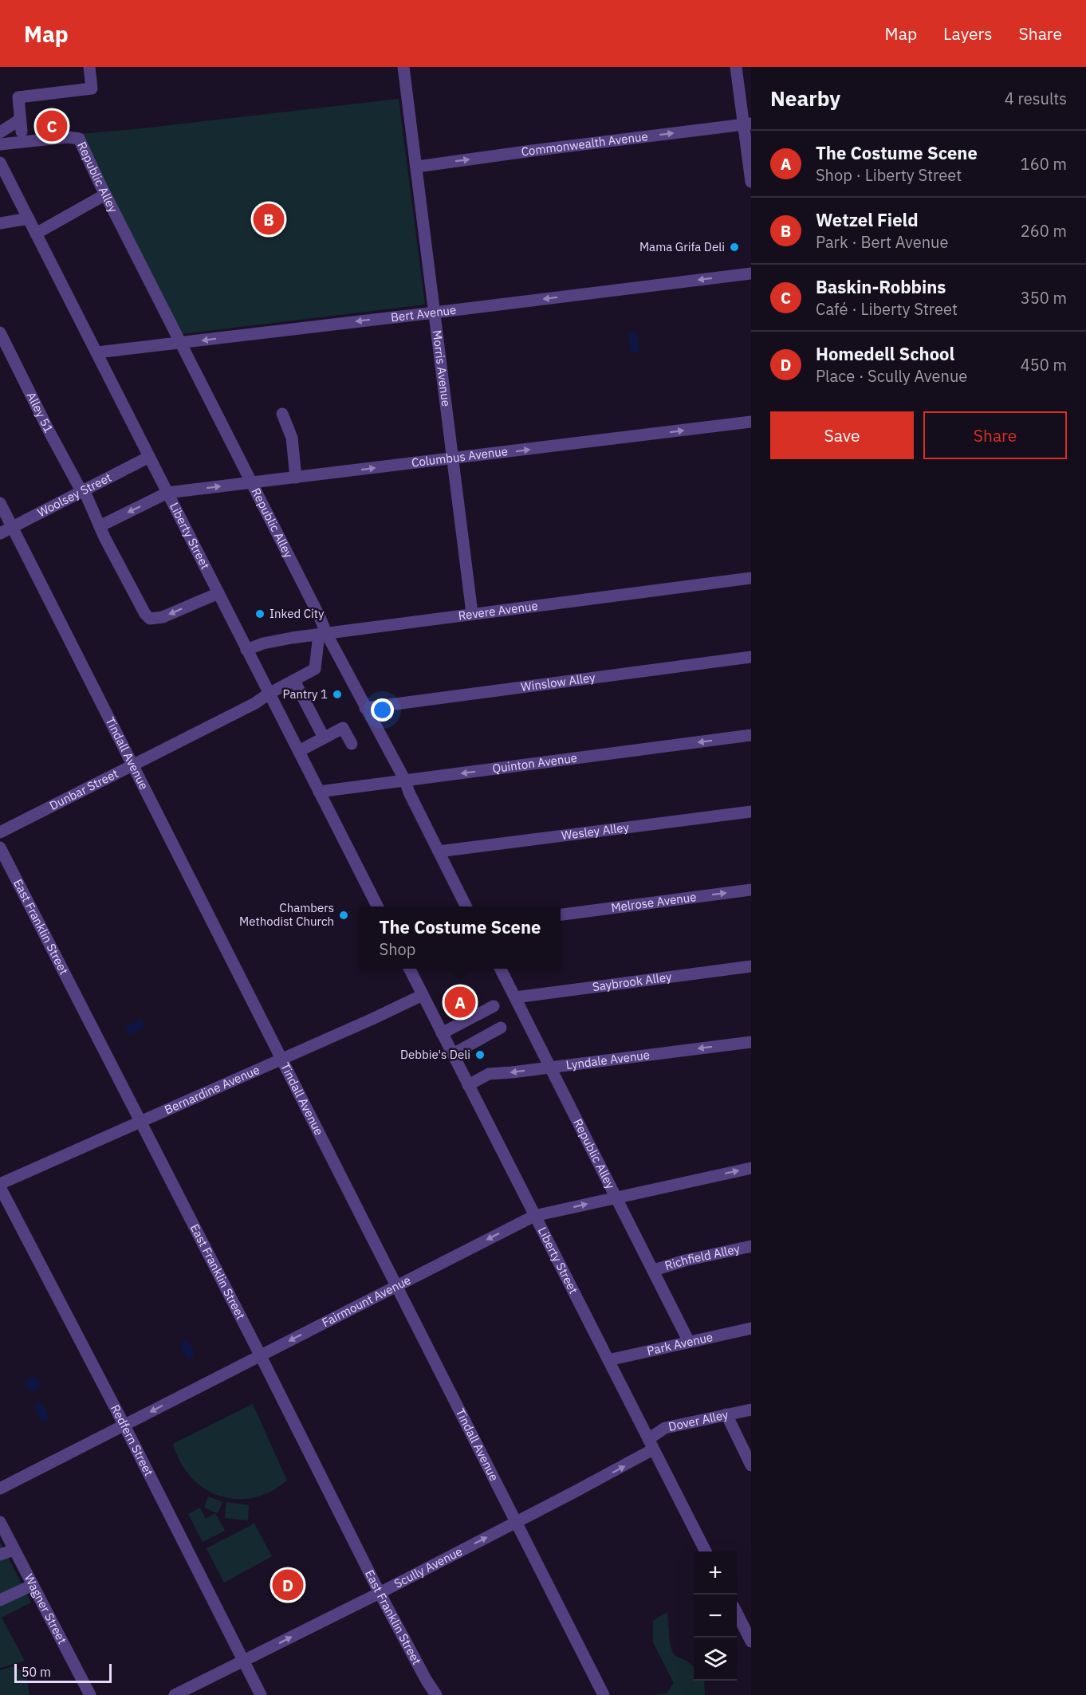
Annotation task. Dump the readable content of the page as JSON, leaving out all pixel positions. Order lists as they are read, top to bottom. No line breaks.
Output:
{"streets":{"street":["Commonwealth Avenue","Republic Alley","Bert Avenue","Morris Avenue","Alley 51","Columbus Avenue","Woolsey Street","Liberty Street","Revere Avenue","Winslow Alley","Tindall Avenue","Quinton Avenue","Dunbar Street","Wesley Alley","Melrose Avenue","East Franklin Street","Saybrook Alley","Lyndale Avenue","Bernardine Avenue","Richfield Alley","Fairmount Avenue","Park Avenue","Dover Alley","Redfern Street","Scully Avenue","Wagner Street"]},"crossings":[["Commonwealth Avenue","Morris Avenue"],["Republic Alley","Bert Avenue"],["Republic Alley","Columbus Avenue"],["Republic Alley","Revere Avenue"],["Republic Alley","Winslow Alley"],["Republic Alley","Quinton Avenue"],["Republic Alley","Dunbar Street"],["Republic Alley","Wesley Alley"],["Republic Alley","Saybrook Alley"],["Republic Alley","Lyndale Avenue"],["Republic Alley","Richfield Alley"],["Republic Alley","Fairmount Avenue"],["Republic Alley","Park Avenue"],["Bert Avenue","Morris Avenue"],["Bert Avenue","Liberty Street"],["Morris Avenue","Columbus Avenue"],["Morris Avenue","Revere Avenue"],["Alley 51","Columbus Avenue"],["Alley 51","Woolsey Street"],["Alley 51","Liberty Street"],["Columbus Avenue","Liberty Street"],["Woolsey Street","Liberty Street"],["Woolsey Street","Tindall Avenue"],["Liberty Street","Revere Avenue"],["Liberty Street","Quinton Avenue"],["Liberty Street","Dunbar Street"],["Liberty Street","Lyndale Avenue"],["Liberty Street","Bernardine Avenue"],["Liberty Street","Fairmount Avenue"],["Liberty Street","Park Avenue"],["Liberty Street","Dover Alley"],["Liberty Street","Scully Avenue"],["Revere Avenue","Dunbar Street"],["Tindall Avenue","Dunbar Street"],["Tindall Avenue","Bernardine Avenue"],["Tindall Avenue","Fairmount Avenue"],["Tindall Avenue","Scully Avenue"],["East Franklin Street","Bernardine Avenue"],["East Franklin Street","Fairmount Avenue"],["East Franklin Street","Scully Avenue"],["Bernardine Avenue","Redfern Street"],["Fairmount Avenue","Redfern Street"],["Dover Alley","Scully Avenue"],["Redfern Street","Scully Avenue"]],"one_way":["Commonwealth Avenue","Bert Avenue","Quinton Avenue","Melrose Avenue","Scully Avenue"],"places":["Mama Grifa Deli","Inked City","Pantry 1","Chambers Methodist Church","Debbie's Deli"],"scale_bar":"50 m","page":{"header":"Map","nav":["Map","Layers","Share"],"heading":["Nearby","4 results"],"pins":["C","B","A","D"],"list":[{"mark":"A","name":"The Costume Scene","note":"Shop · Liberty Street","value":"160 m"},{"mark":"B","name":"Wetzel Field","note":"Park · Bert Avenue","value":"260 m"},{"mark":"C","name":"Baskin-Robbins","note":"Café · Liberty Street","value":"350 m"},{"mark":"D","name":"Homedell School","note":"Place · Scully Avenue","value":"450 m"}],"buttons":["Save","Share"],"popup":["The Costume Scene","Shop"],"map_buttons":["+","−"],"scale":"50 m"}}
